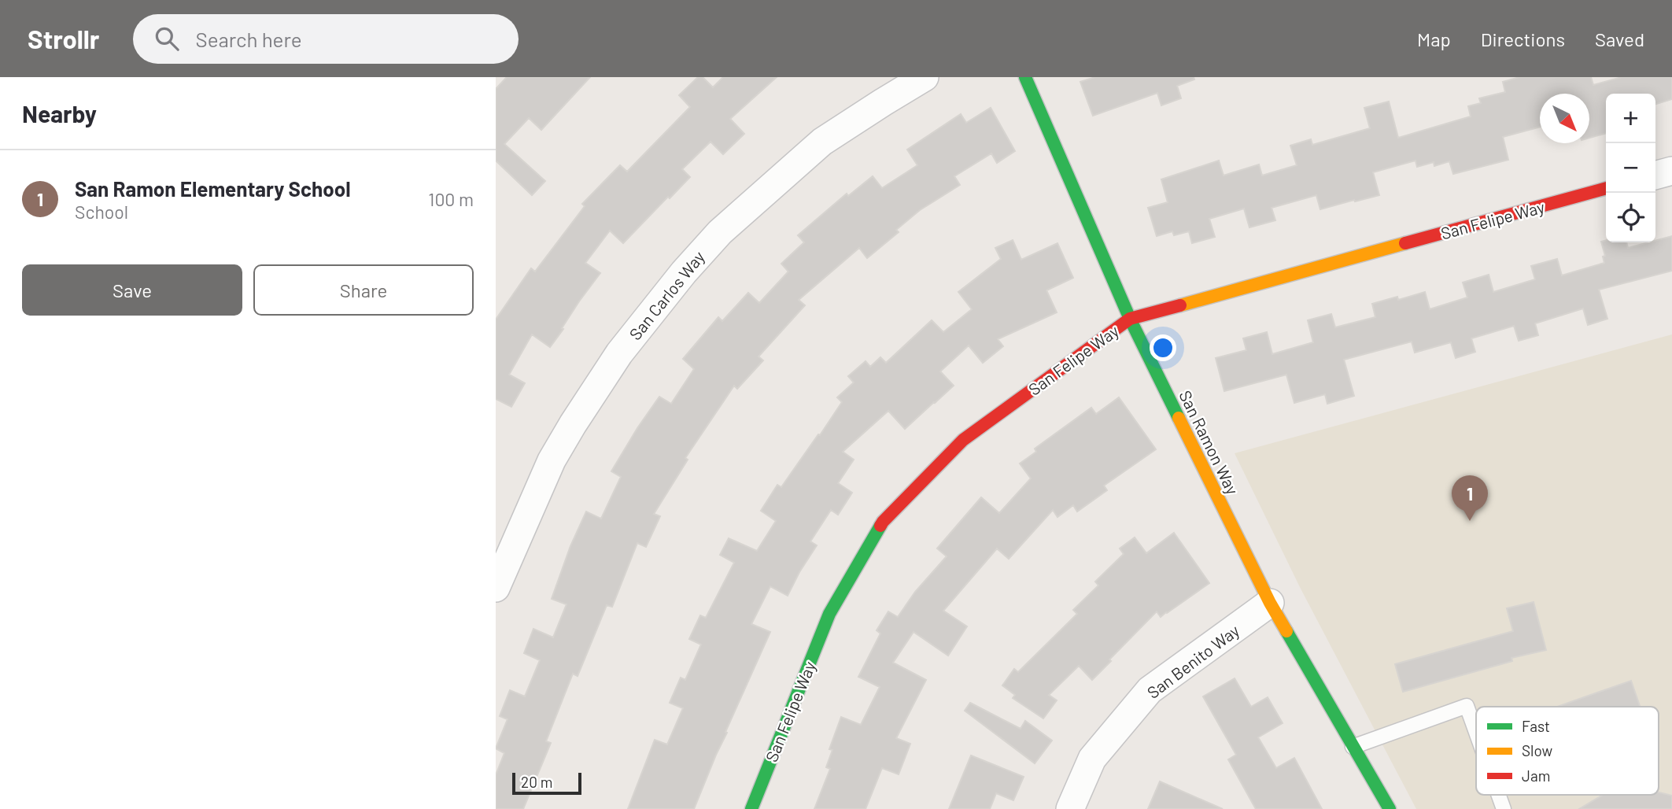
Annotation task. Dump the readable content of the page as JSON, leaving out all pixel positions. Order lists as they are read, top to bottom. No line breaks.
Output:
{"streets":{"street":["San Felipe Way","San Carlos Way","San Ramon Way","San Benito Way"]},"crossings":[["San Felipe Way","San Ramon Way"],["San Ramon Way","San Benito Way"]],"legend":["Fast","Slow","Jam"],"scale_bar":"20 m","north":"bottom right","page":{"header":"Strollr","search":"Search here","nav":["Map","Directions","Saved"],"heading":"Nearby","map_buttons":["+","−"],"list":[{"mark":"1","name":"San Ramon Elementary School","note":"School","value":"100 m"}],"buttons":["Save","Share"],"pins":"1","scale":"20 m"}}
